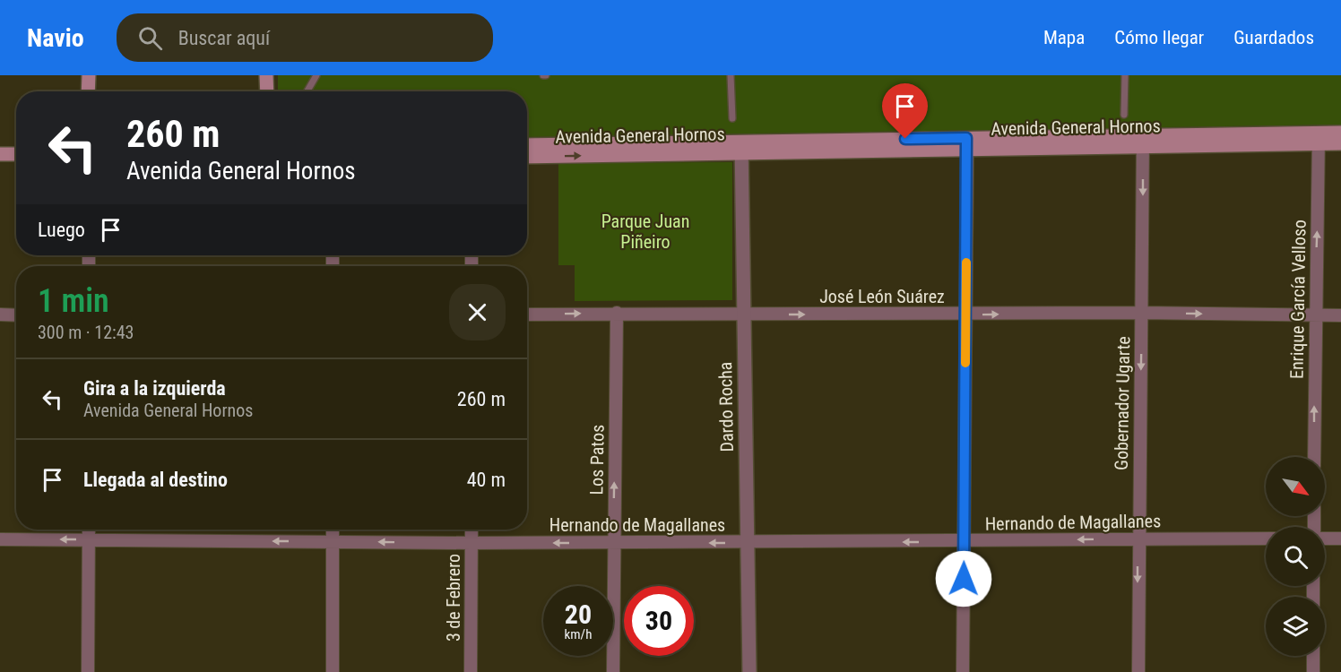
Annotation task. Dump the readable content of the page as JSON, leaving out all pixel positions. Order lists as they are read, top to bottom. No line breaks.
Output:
{"streets":{"main road":["Avenida General Hornos"],"street":["José León Suárez","Enrique García Velloso","Gobernador Ugarte","Dardo Rocha","Los Patos","Hernando de Magallanes","3 de Febrero"]},"crossings":[["Avenida General Hornos","Enrique García Velloso"],["Avenida General Hornos","Gobernador Ugarte"],["Avenida General Hornos","Dardo Rocha"],["José León Suárez","Enrique García Velloso"],["José León Suárez","Gobernador Ugarte"],["José León Suárez","Dardo Rocha"],["José León Suárez","Los Patos"],["Gobernador Ugarte","Hernando de Magallanes"],["Dardo Rocha","Hernando de Magallanes"],["Los Patos","Hernando de Magallanes"],["Hernando de Magallanes","3 de Febrero"]],"one_way":["José León Suárez","Enrique García Velloso","Gobernador Ugarte","Los Patos","Hernando de Magallanes"],"parks":["Parque Juan Piñeiro"],"north":"bottom right","page":{"header":"Navio","search":"Buscar aquí","nav":["Mapa","Cómo llegar","Guardados"],"turn":["260 m","Avenida General Hornos"],"then":"Luego","heading":["1 min","300 m · 12:43"],"list":[{"name":"Gira a la izquierda","note":"Avenida General Hornos","value":"260 m"},{"name":"Llegada al destino","value":"40 m"}],"speed":"20 km/h","limit":"30"}}
